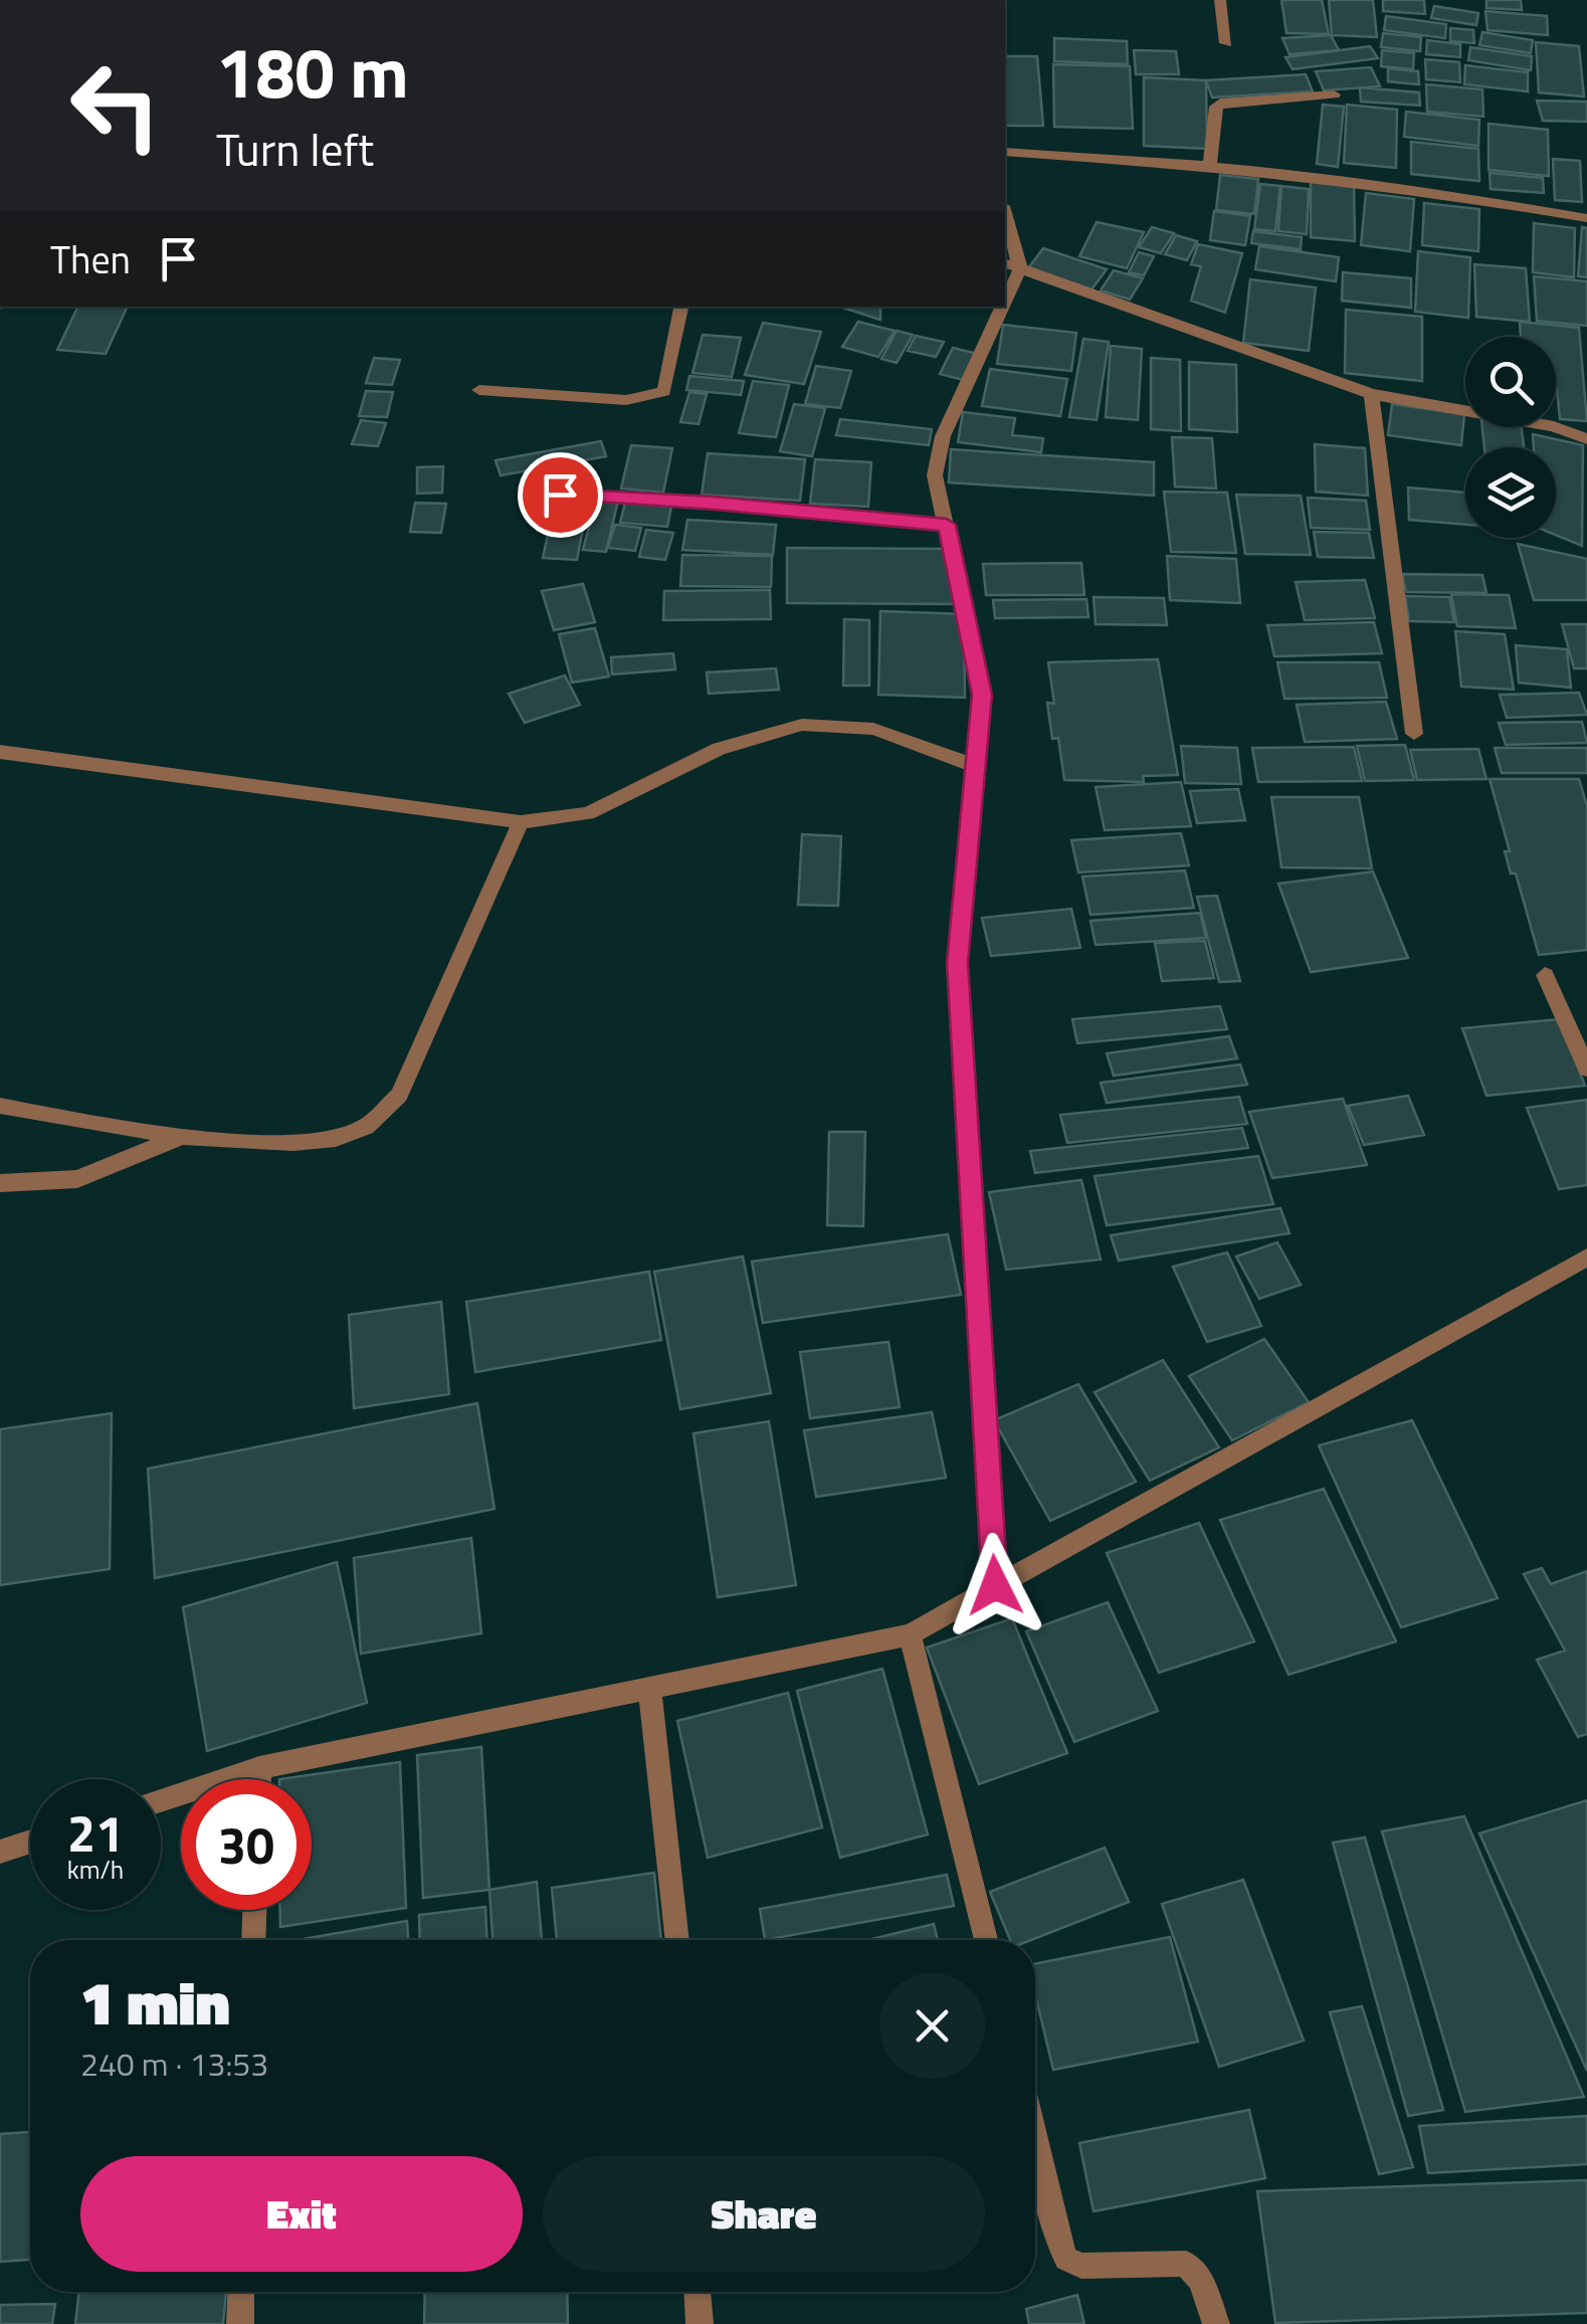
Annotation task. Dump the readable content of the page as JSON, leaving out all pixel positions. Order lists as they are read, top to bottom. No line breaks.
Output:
{"page":{"turn":["180 m","Turn left"],"then":"Then","speed":"21 km/h","limit":"30","heading":["1 min","240 m · 13:53"],"buttons":["Exit","Share"]}}
